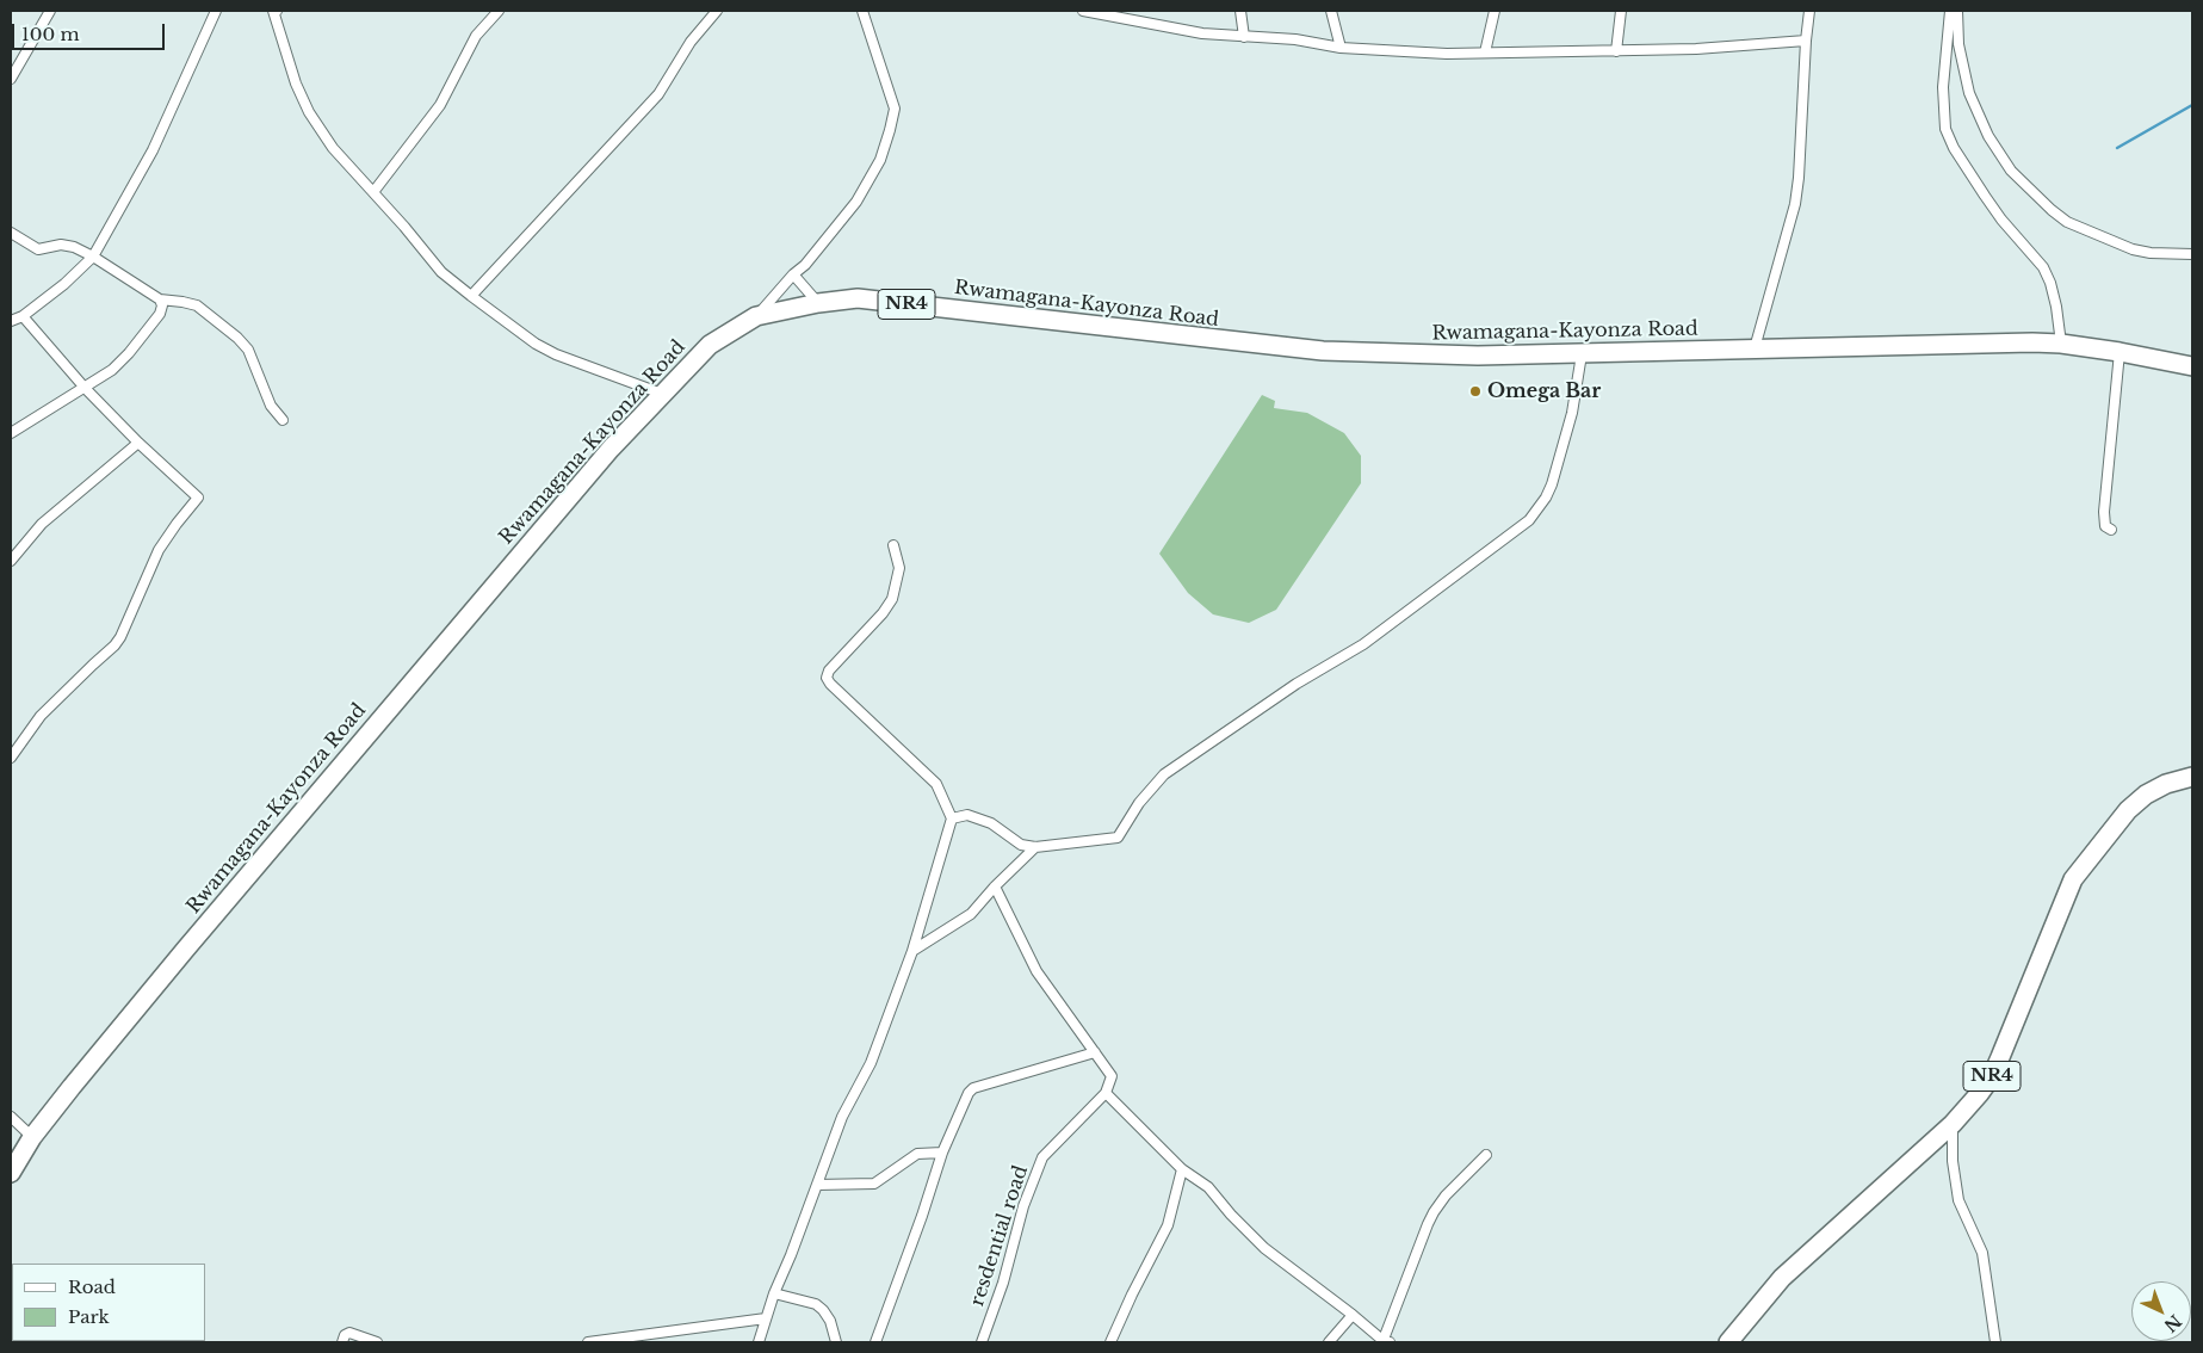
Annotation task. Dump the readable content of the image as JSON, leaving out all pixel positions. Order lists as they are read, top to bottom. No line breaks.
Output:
{"streets":{"highway":["NR4","Rwamagana-Kayonza Road"],"street":["resdential road"]},"places":["Omega Bar"],"legend":["Road","Park"],"scale_bar":"100 m","north":"bottom right"}
